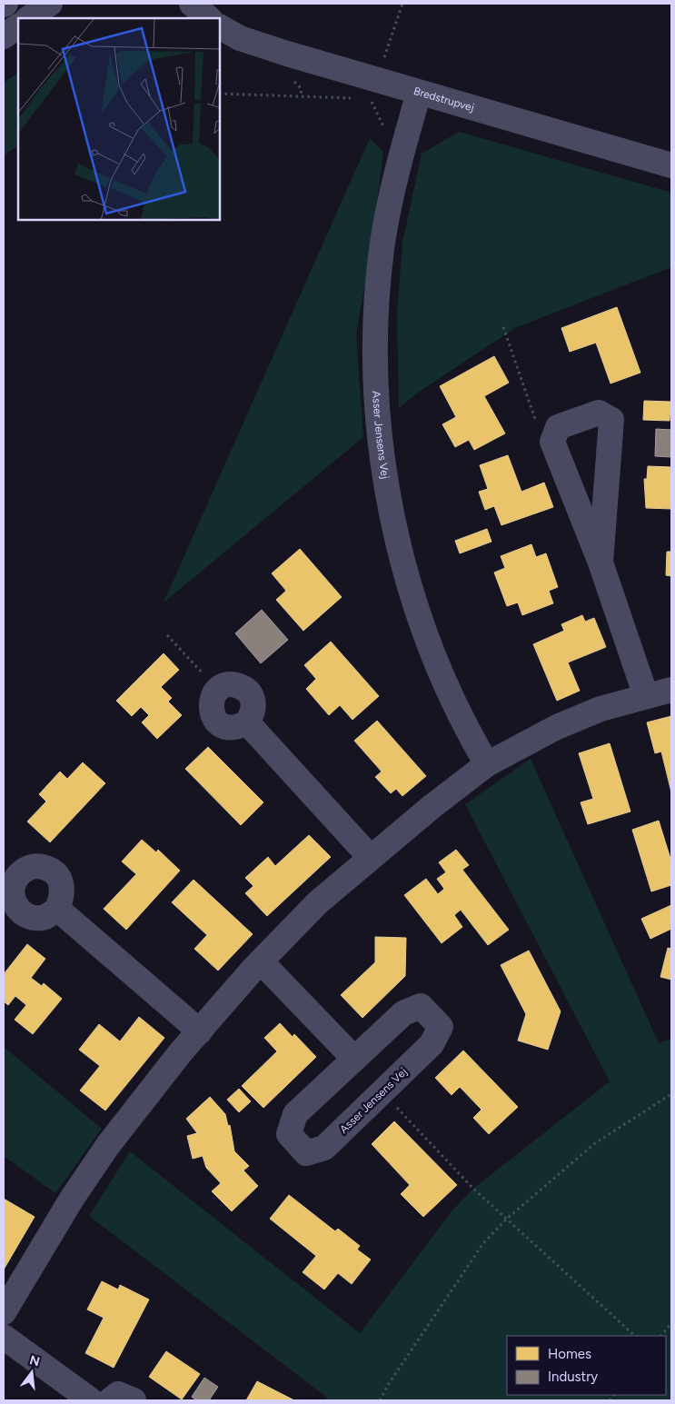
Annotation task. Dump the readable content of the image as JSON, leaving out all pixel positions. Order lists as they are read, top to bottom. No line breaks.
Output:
{"streets":{"street":["Bredstrupvej","Asser Jensens Vej"]},"crossings":[["Bredstrupvej","Asser Jensens Vej"]],"legend":["Homes","Industry"],"north":"top"}
